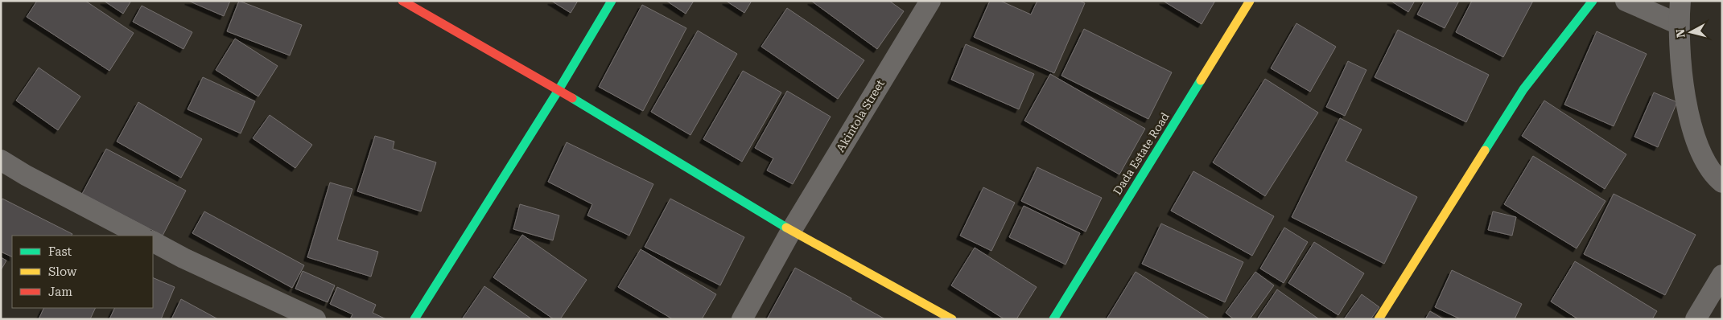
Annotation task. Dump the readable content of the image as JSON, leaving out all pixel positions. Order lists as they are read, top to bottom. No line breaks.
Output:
{"streets":{"street":["Akintola Street","Dada Estate Road"]},"legend":["Fast","Slow","Jam"],"north":"left"}
